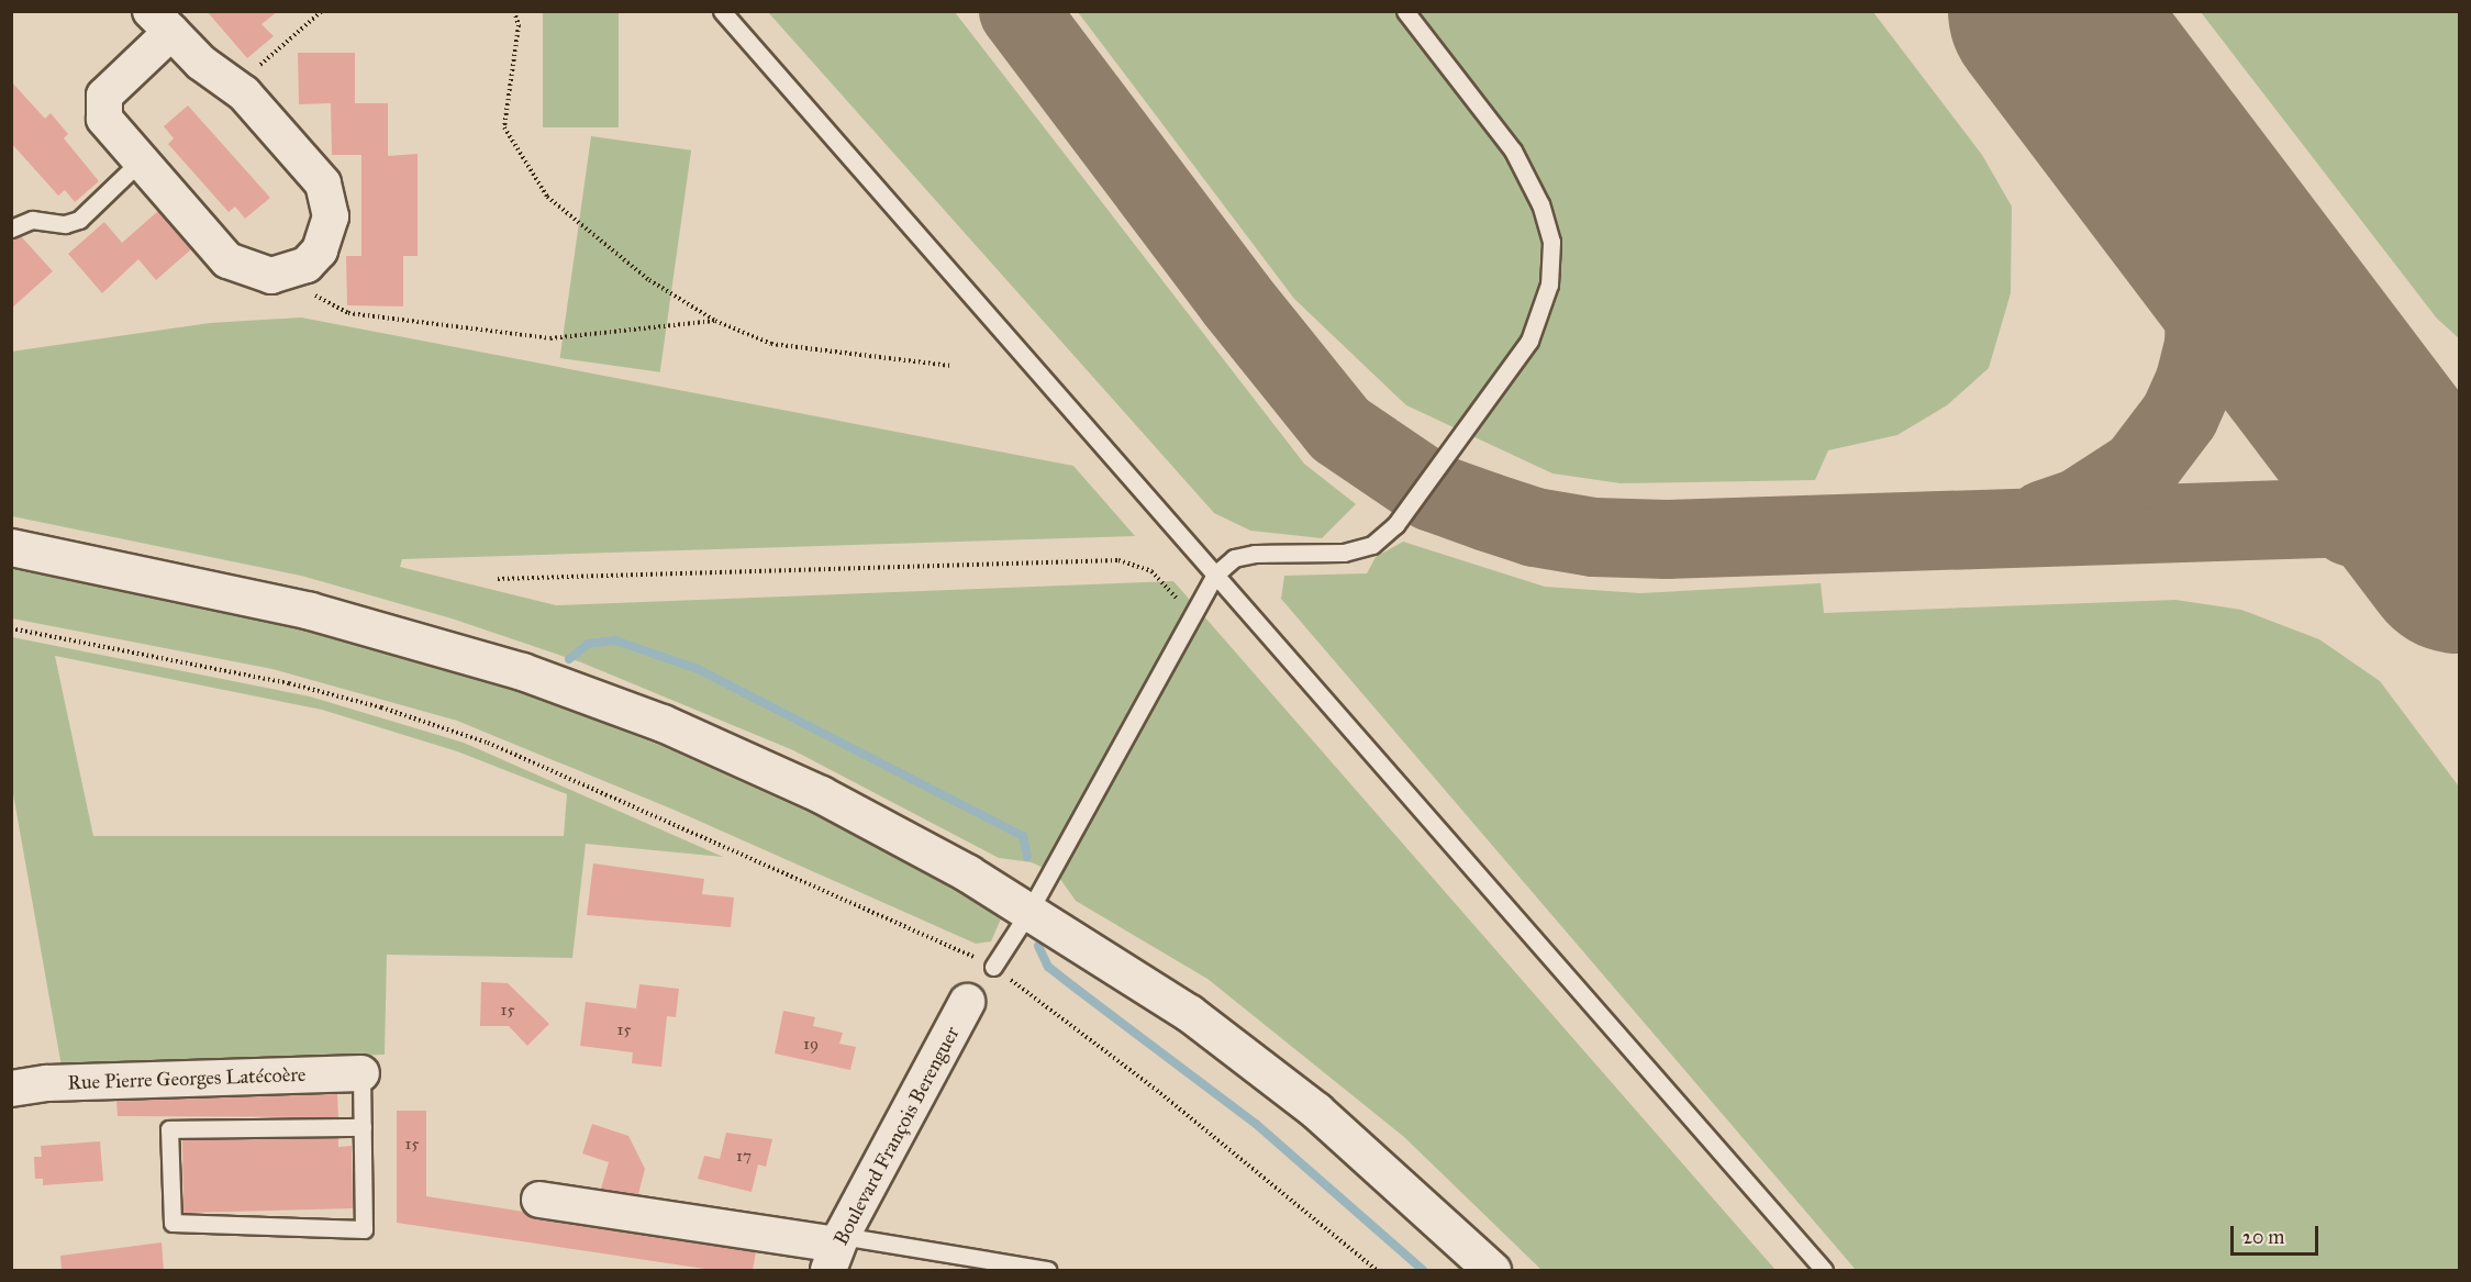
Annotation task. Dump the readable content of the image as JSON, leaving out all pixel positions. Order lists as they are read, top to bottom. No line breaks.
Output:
{"streets":{"street":["Rue Pierre Georges Latécoère","Boulevard François Berenguer"]},"house_numbers":["15","15","19","15","17"],"scale_bar":"20 m"}
